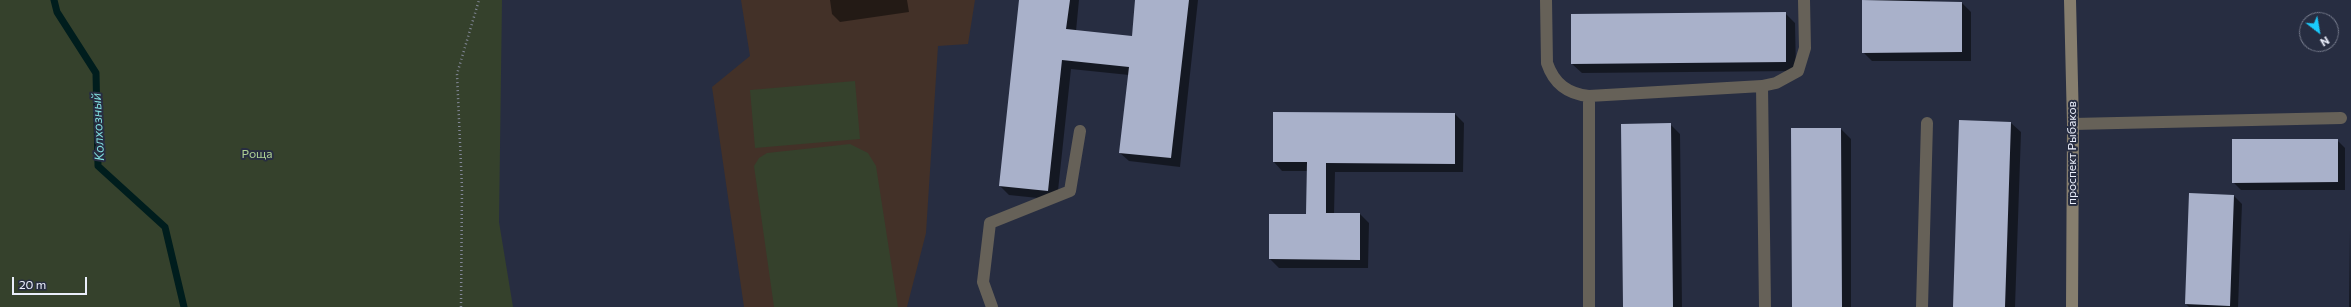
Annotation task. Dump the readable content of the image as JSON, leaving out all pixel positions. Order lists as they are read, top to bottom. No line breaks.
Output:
{"streets":{"main road":["проспект Рыбаков"]},"water":["Колхозный"],"parks":["Роща"],"scale_bar":"20 m","north":"bottom right"}
